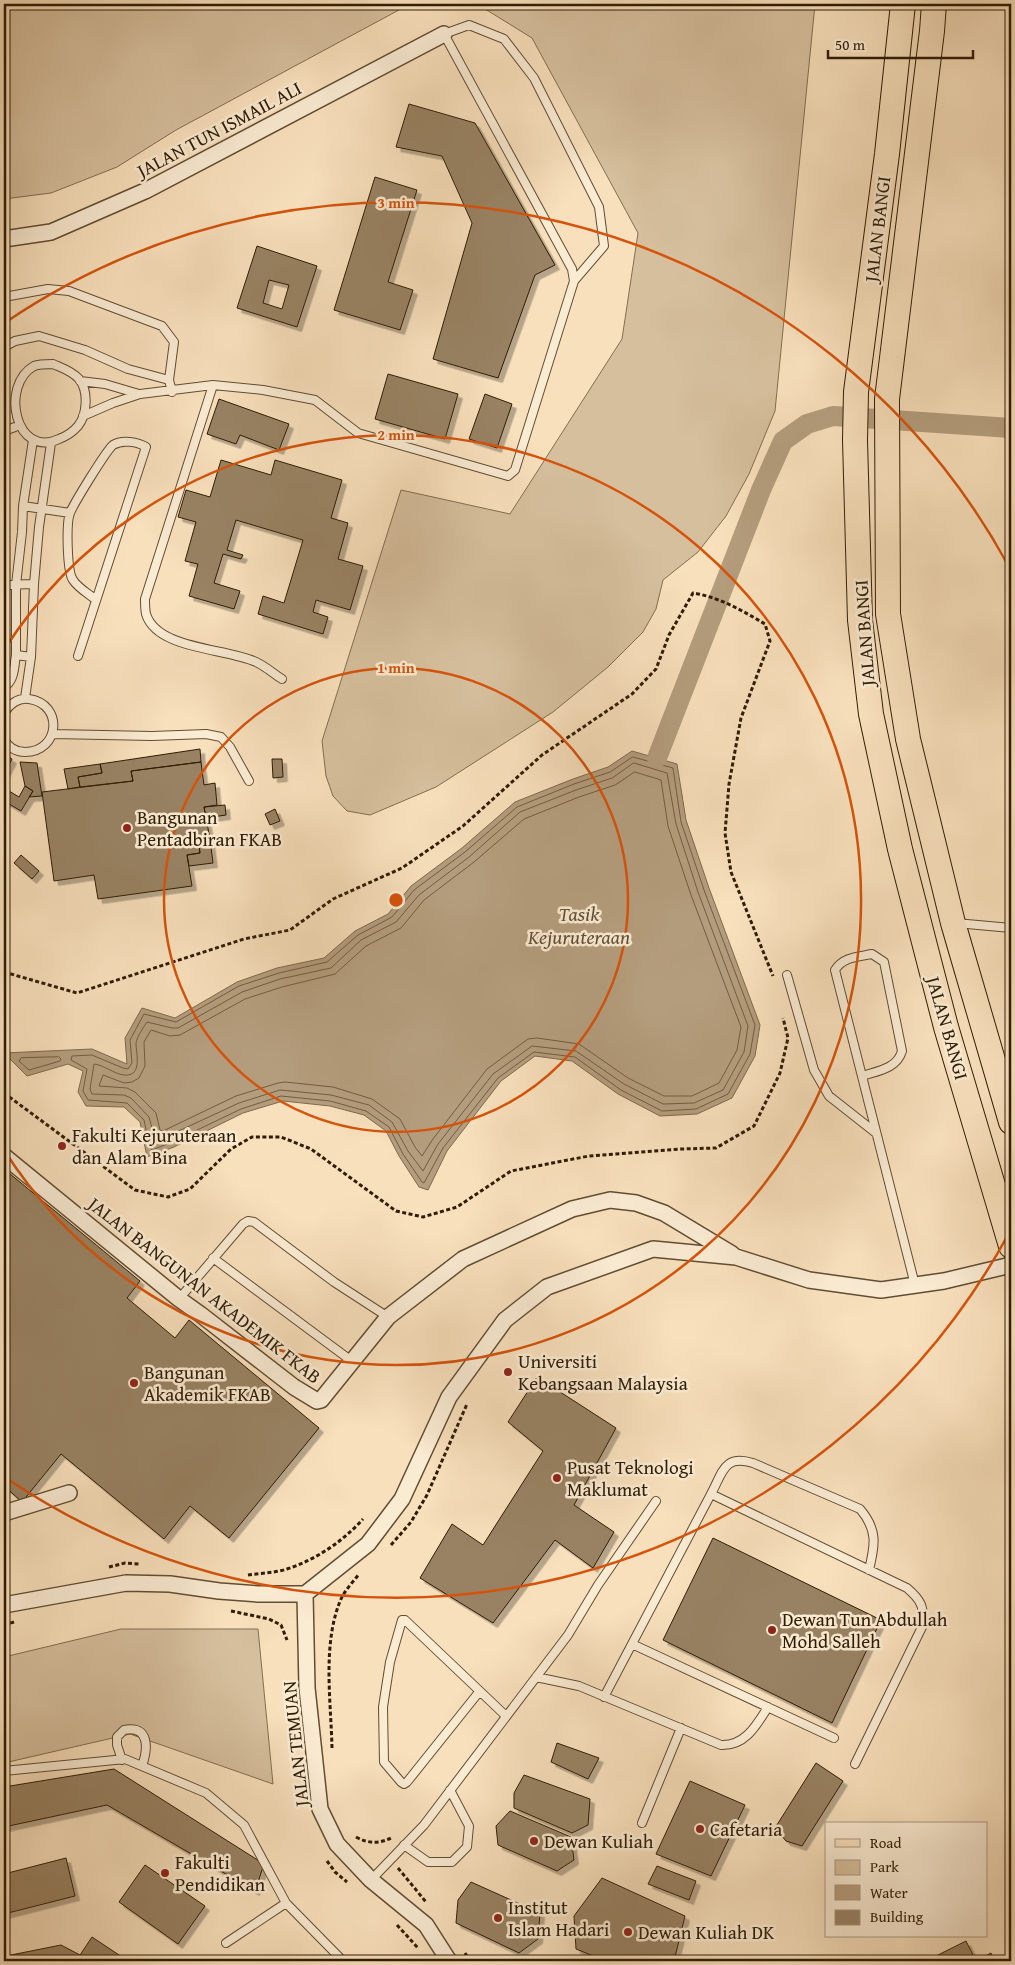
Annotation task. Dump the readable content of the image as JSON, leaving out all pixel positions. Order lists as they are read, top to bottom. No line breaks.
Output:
{"streets":{"main road":["JALAN BANGI"],"street":["JALAN TUN ISMAIL ALI","JALAN BANGUNAN AKADEMIK FKAB","JALAN TEMUAN"]},"water":["Tasik Kejuruteraan"],"places":["Bangunan Pentadbiran FKAB","Fakulti Kejuruteraan dan Alam Bina","Universiti Kebangsaan Malaysia","Bangunan Akademik FKAB","Pusat Teknologi Maklumat","Dewan Tun Abdullah Mohd Salleh","Cafetaria","Dewan Kuliah","Fakulti Pendidikan","Institut Islam Hadari","Dewan Kuliah DK"],"legend":["Road","Park","Water","Building"],"scale_bar":"50 m","rings":["3 min","2 min","1 min"]}
